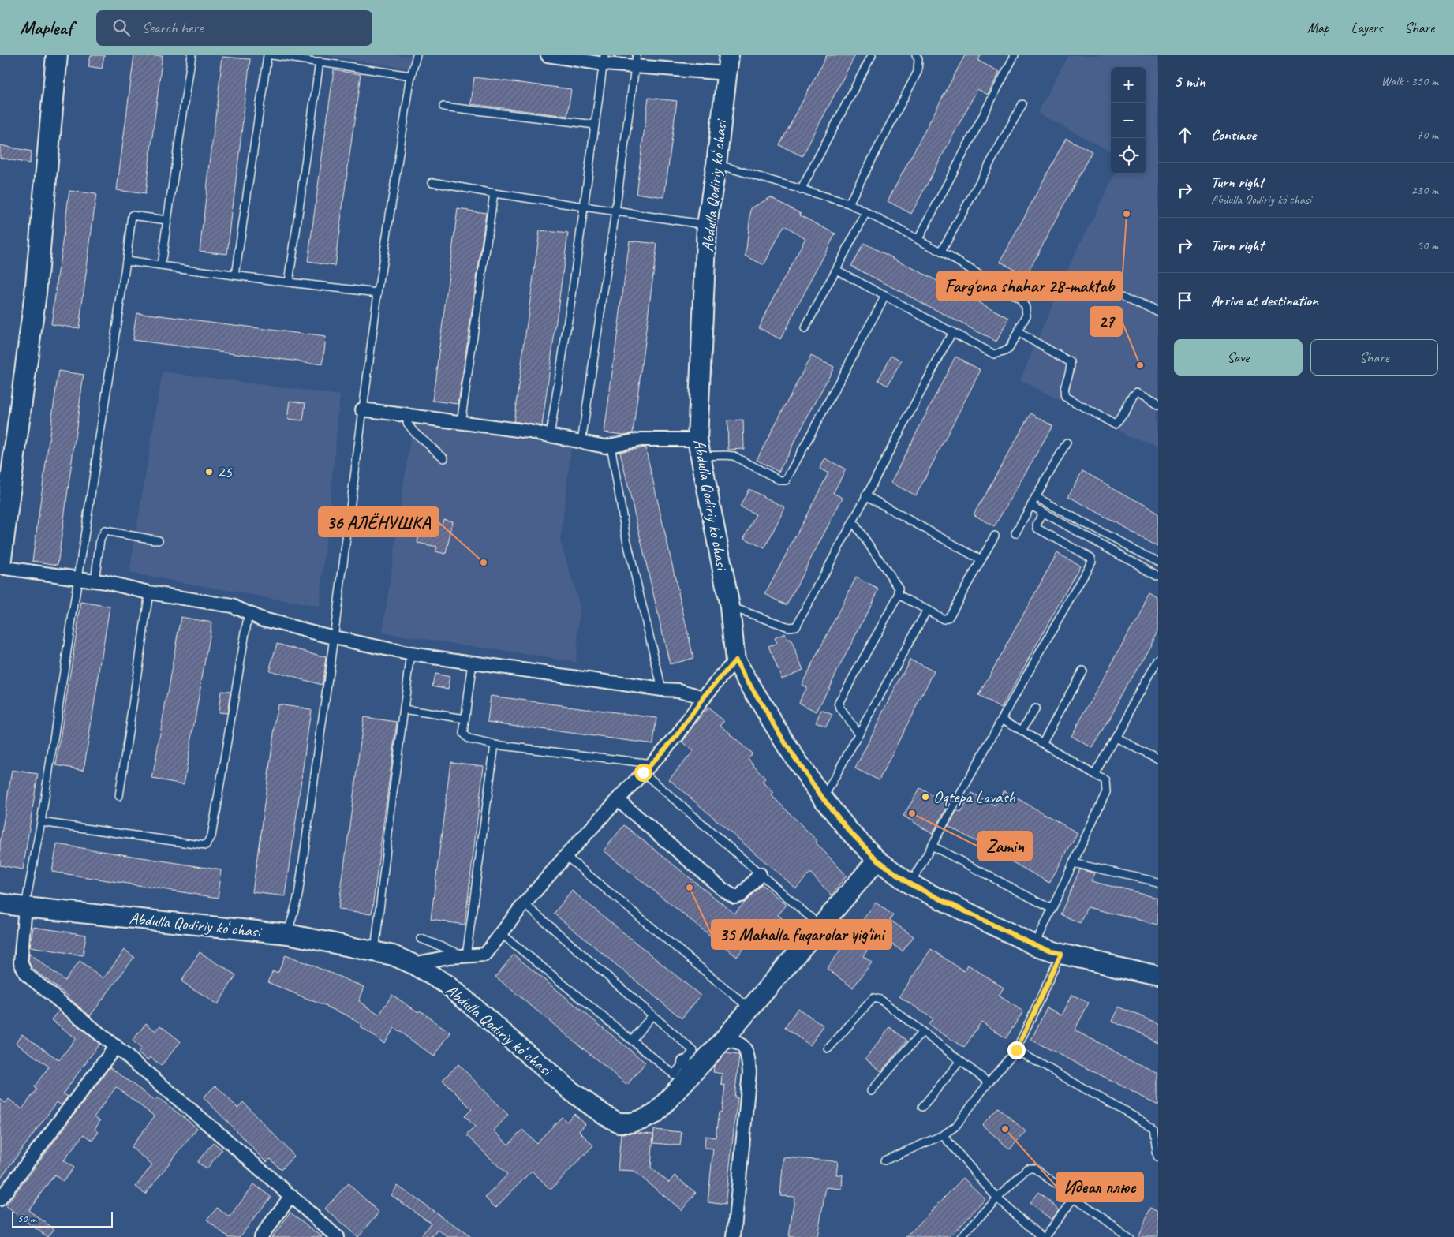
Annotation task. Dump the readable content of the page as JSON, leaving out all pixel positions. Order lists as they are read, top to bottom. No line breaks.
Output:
{"streets":{"street":["Abdulla Qodiriy koʻchasi"]},"places":["Farg'ona shahar 28-maktab","27","25","36 АЛЁНУШКА","Oqtepa Lavash","Zamin","35 Mahalla fuqarolar yig'ini","Идеал плюс"],"scale_bar":"50 m","page":{"header":"Mapleaf","search":"Search here","nav":["Map","Layers","Share"],"heading":["5 min","Walk · 350 m"],"map_buttons":["+","−"],"list":[["Continue","70 m"],["Turn right","Abdulla Qodiriy koʻchasi","230 m"],["Turn right","50 m"],"Arrive at destination"],"buttons":["Save","Share"],"scale":"50 m"}}
